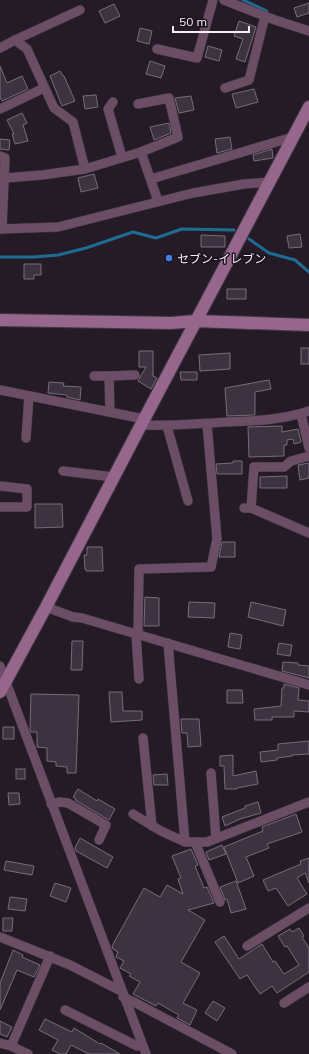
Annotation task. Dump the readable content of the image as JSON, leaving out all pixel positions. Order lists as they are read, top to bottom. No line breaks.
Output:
{"places":["セブン-イレブン"],"scale_bar":"50 m"}
